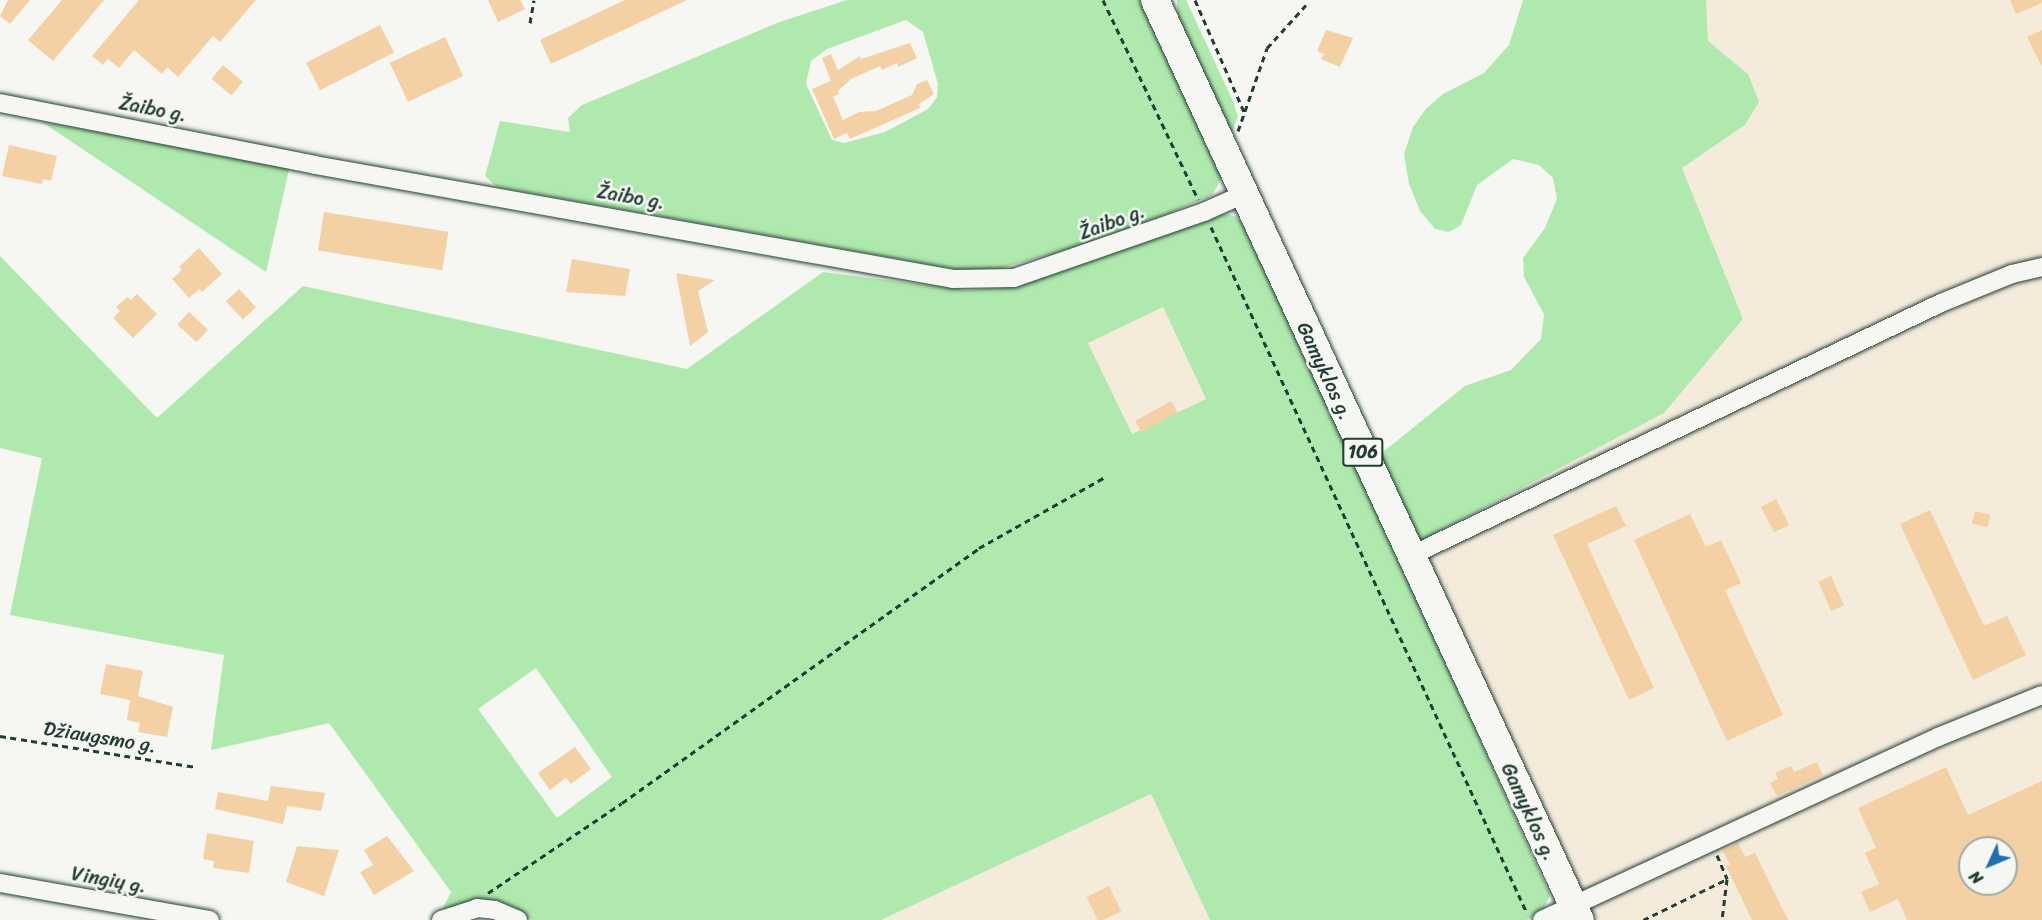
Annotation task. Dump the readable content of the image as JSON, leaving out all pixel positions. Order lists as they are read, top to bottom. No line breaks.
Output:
{"streets":{"main road":["Gamyklos g.","106"],"street":["Žaibo g.","Vingių g."],"path":["Džiaugsmo g."]},"crossings":[["Žaibo g.","Gamyklos g."]],"north":"bottom left"}
